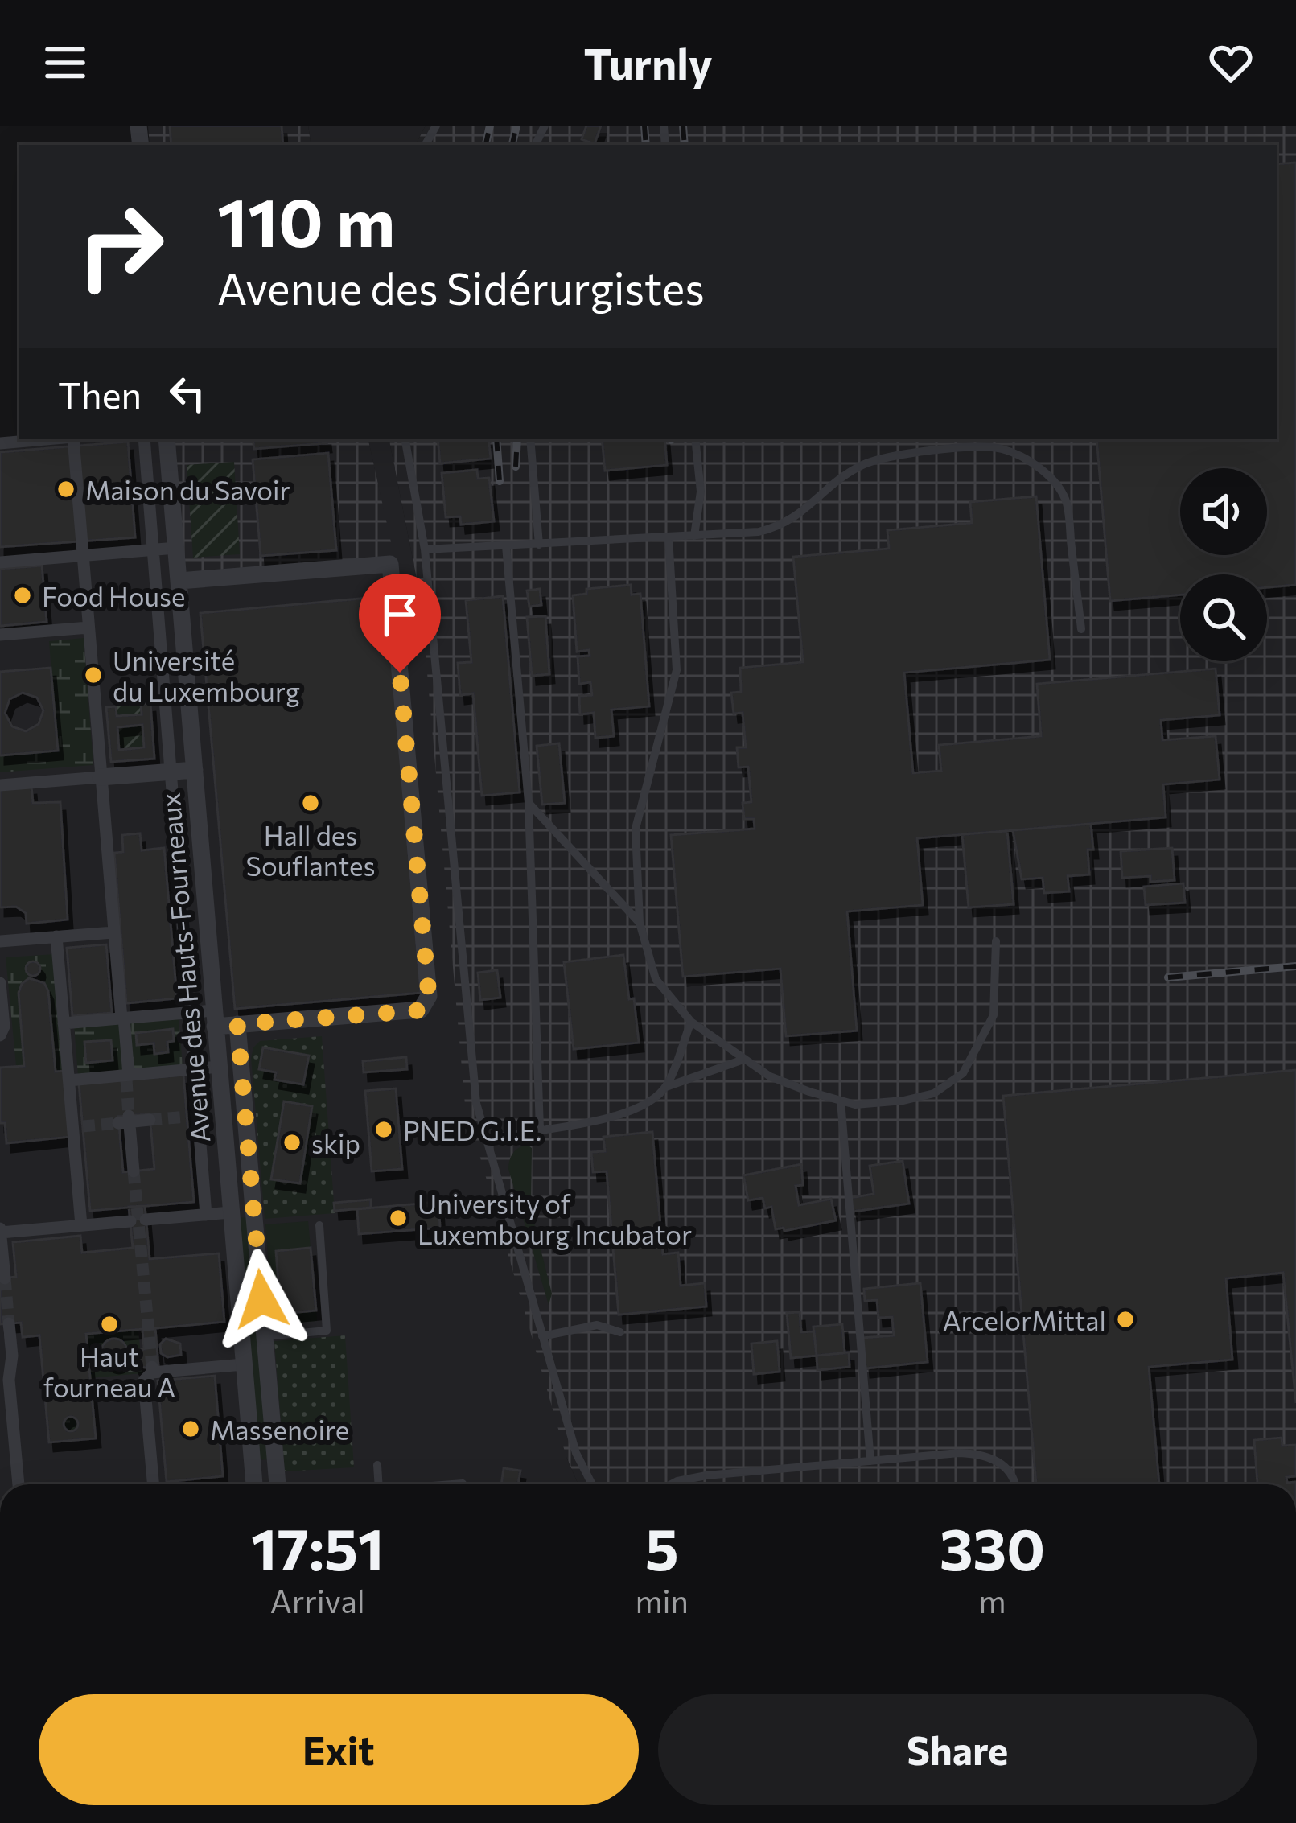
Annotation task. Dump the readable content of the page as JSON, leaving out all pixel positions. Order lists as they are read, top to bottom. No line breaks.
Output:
{"streets":{"street":["Avenue des Hauts-Fourneaux"]},"places":["Maison du Savoir","Food House","Université du Luxembourg","Hall des Souflantes","PNED G.I.E.","skip","University of Luxembourg Incubator","ArcelorMittal","Haut fourneau A","Massenoire"],"page":{"header":"Turnly","turn":["110 m","Avenue des Sidérurgistes"],"then":"Then","eta":["17:51","Arrival","5","min","330","m"],"buttons":["Exit","Share"]}}
